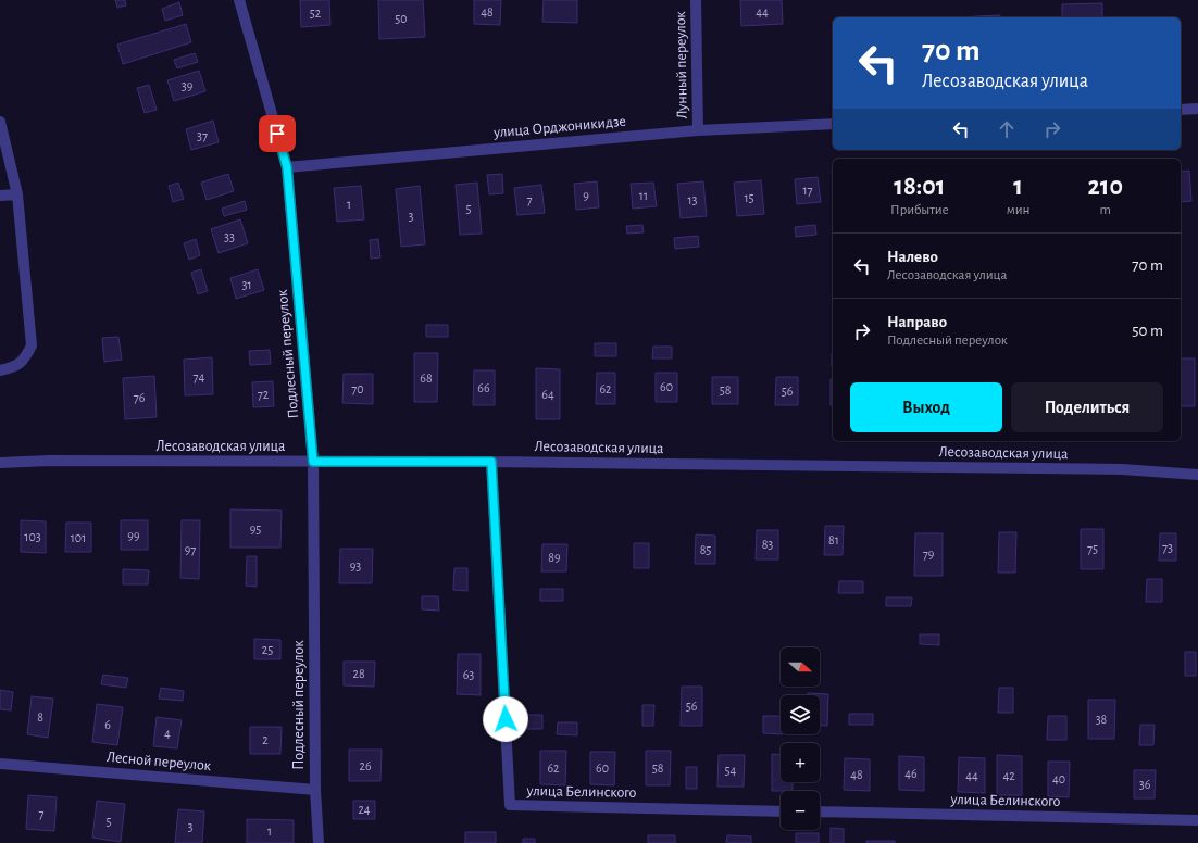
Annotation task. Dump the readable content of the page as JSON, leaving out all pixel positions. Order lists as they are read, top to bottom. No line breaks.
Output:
{"streets":{"street":["Лунный переулок","улица Орджоникидзе","Подлесный переулок","Лесозаводская улица","Лесной переулок","улица Белинского"]},"crossings":[["Лунный переулок","улица Орджоникидзе"],["улица Орджоникидзе","Подлесный переулок"],["Подлесный переулок","Лесозаводская улица"],["Подлесный переулок","Лесной переулок"],["Лесозаводская улица","улица Белинского"]],"house_numbers":["48","44","52","50","39","37","17","9","11","15","7","13","1","5","3","33","31","74","68","60","66","70","62","58","56","72","64","76","95","99","103","101","81","83","73","75","97","85","79","89","93","25","28","63","56","8","38","6","4","2","26","62","60","58","54","46","48","44","42","40","36","24","7","5","3","1"],"north":"right","page":{"turn":["70 m","Лесозаводская улица"],"eta":["18:01","Прибытие","1","мин","210","m"],"list":[{"name":"Налево","note":"Лесозаводская улица","value":"70 m"},{"name":"Направо","note":"Подлесный переулок","value":"50 m"}],"buttons":["Выход","Поделиться"],"map_buttons":["+","−"]}}
